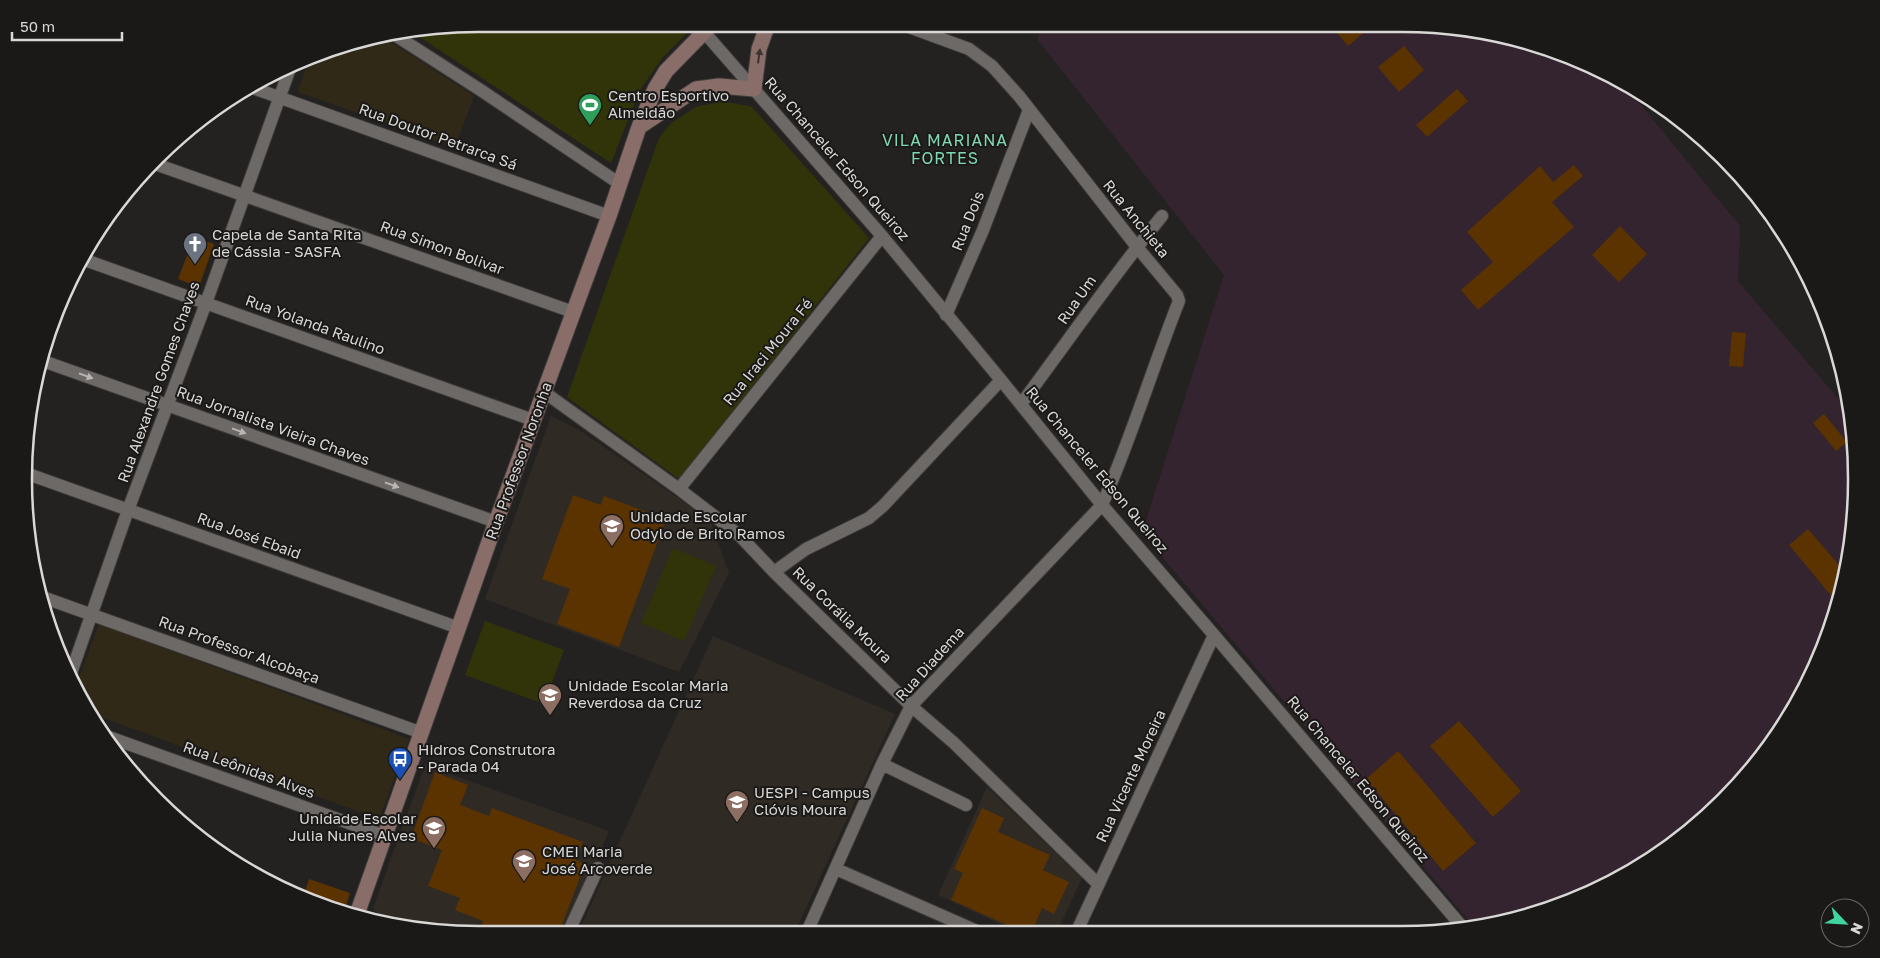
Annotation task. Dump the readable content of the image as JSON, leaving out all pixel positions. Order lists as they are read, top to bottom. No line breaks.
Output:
{"streets":{"street":["Rua Doutor Petrarca Sá","Rua Chanceler Edson Queiroz","Rua Anchieta","Rua Dois","Rua Simon Bolivar","Rua Um","Rua Yolanda Raulino","Rua Iraci Moura Fé","Rua Alexandre Gomes Chaves","Rua Jornalista Vieira Chaves","Rua Professor Noronha","Rua José Ebaid","Rua Corália Moura","Rua Professor Alcobaça","Rua Diadema","Rua Leônidas Alves","Rua Vicente Moreira"]},"crossings":[["Rua Doutor Petrarca Sá","Rua Alexandre Gomes Chaves"],["Rua Doutor Petrarca Sá","Rua Professor Noronha"],["Rua Chanceler Edson Queiroz","Rua Anchieta"],["Rua Chanceler Edson Queiroz","Rua Dois"],["Rua Chanceler Edson Queiroz","Rua Um"],["Rua Chanceler Edson Queiroz","Rua Iraci Moura Fé"],["Rua Chanceler Edson Queiroz","Rua Diadema"],["Rua Chanceler Edson Queiroz","Rua Vicente Moreira"],["Rua Anchieta","Rua Dois"],["Rua Anchieta","Rua Um"],["Rua Anchieta","Rua Diadema"],["Rua Simon Bolivar","Rua Alexandre Gomes Chaves"],["Rua Simon Bolivar","Rua Professor Noronha"],["Rua Yolanda Raulino","Rua Alexandre Gomes Chaves"],["Rua Yolanda Raulino","Rua Professor Noronha"],["Rua Iraci Moura Fé","Rua Corália Moura"],["Rua Alexandre Gomes Chaves","Rua Jornalista Vieira Chaves"],["Rua Alexandre Gomes Chaves","Rua José Ebaid"],["Rua Alexandre Gomes Chaves","Rua Professor Alcobaça"],["Rua Jornalista Vieira Chaves","Rua Professor Noronha"],["Rua Professor Noronha","Rua José Ebaid"],["Rua Professor Noronha","Rua Corália Moura"],["Rua Professor Noronha","Rua Professor Alcobaça"],["Rua Professor Noronha","Rua Leônidas Alves"],["Rua Corália Moura","Rua Diadema"],["Rua Corália Moura","Rua Vicente Moreira"]],"one_way":["Rua Jornalista Vieira Chaves"],"districts":["VILA MARIANA FORTES"],"places":{"sports":["Centro Esportivo Almeidão"],"church":["Capela de Santa Rita de Cássia - SASFA"],"school or university":["Unidade Escolar Odylo de Brito Ramos","Unidade Escolar Maria Reverdosa da Cruz","UESPI - Campus Clóvis Moura","Unidade Escolar Julia Nunes Alves","CMEI Maria José Arcoverde"],"bus stop":["Hidros Construtora - Parada 04"]},"scale_bar":"50 m","north":"bottom right"}
